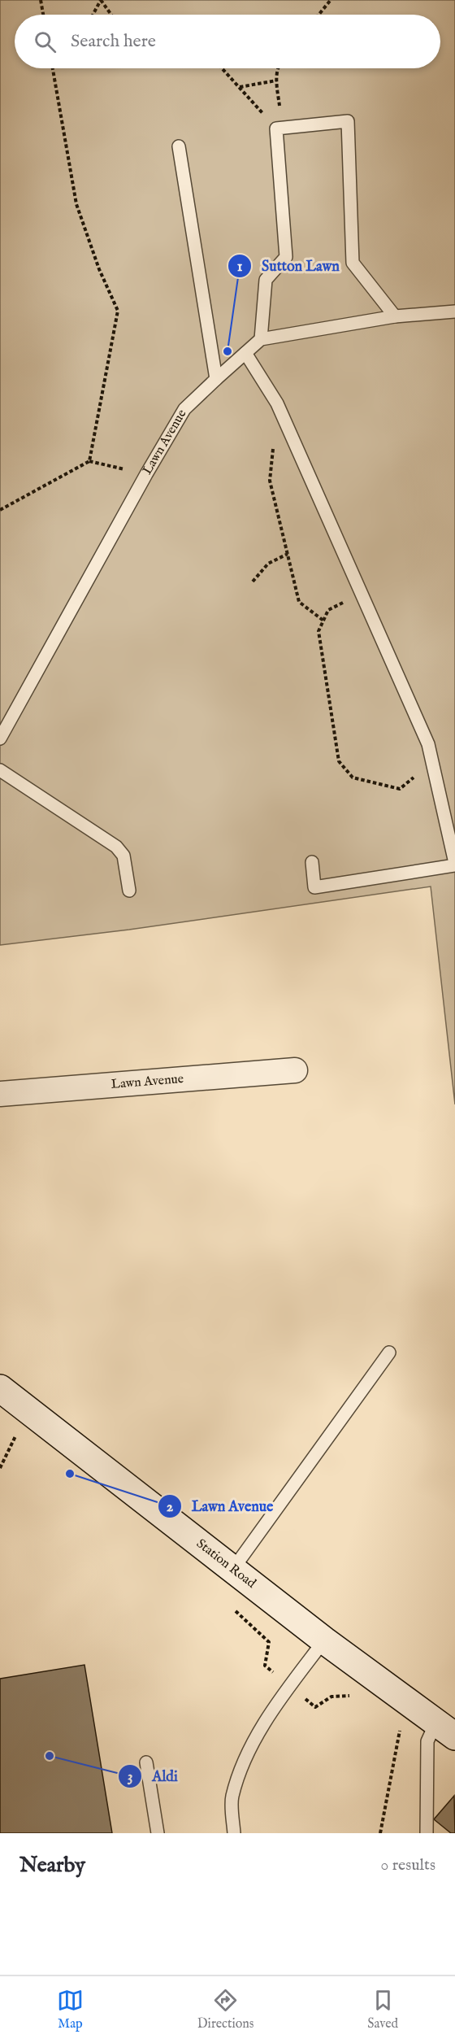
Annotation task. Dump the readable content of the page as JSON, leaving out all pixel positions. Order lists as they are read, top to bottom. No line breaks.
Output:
{"streets":{"street":["Lawn Avenue","Station Road"]},"places":["Sutton Lawn","Lawn Avenue","Aldi"],"page":{"search":"Search here","heading":["Nearby","0 results"],"nav":["Map","Directions","Saved"]}}
